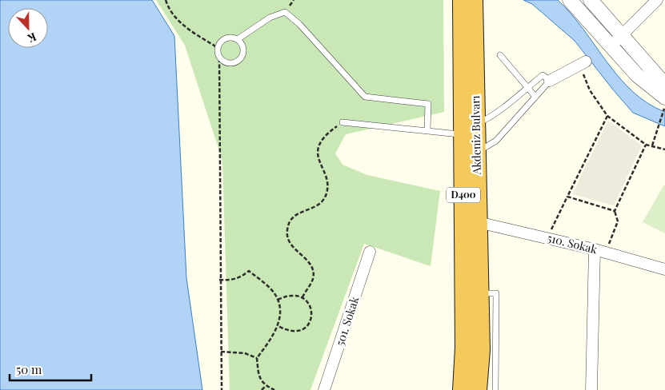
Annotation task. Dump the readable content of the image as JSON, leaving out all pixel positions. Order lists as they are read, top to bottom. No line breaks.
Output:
{"streets":{"highway":["Akdeniz Bulvarı","D400"],"street":["510. Sokak","501. Sokak"]},"crossings":[["Akdeniz Bulvarı","510. Sokak"]],"scale_bar":"50 m","north":"bottom"}
